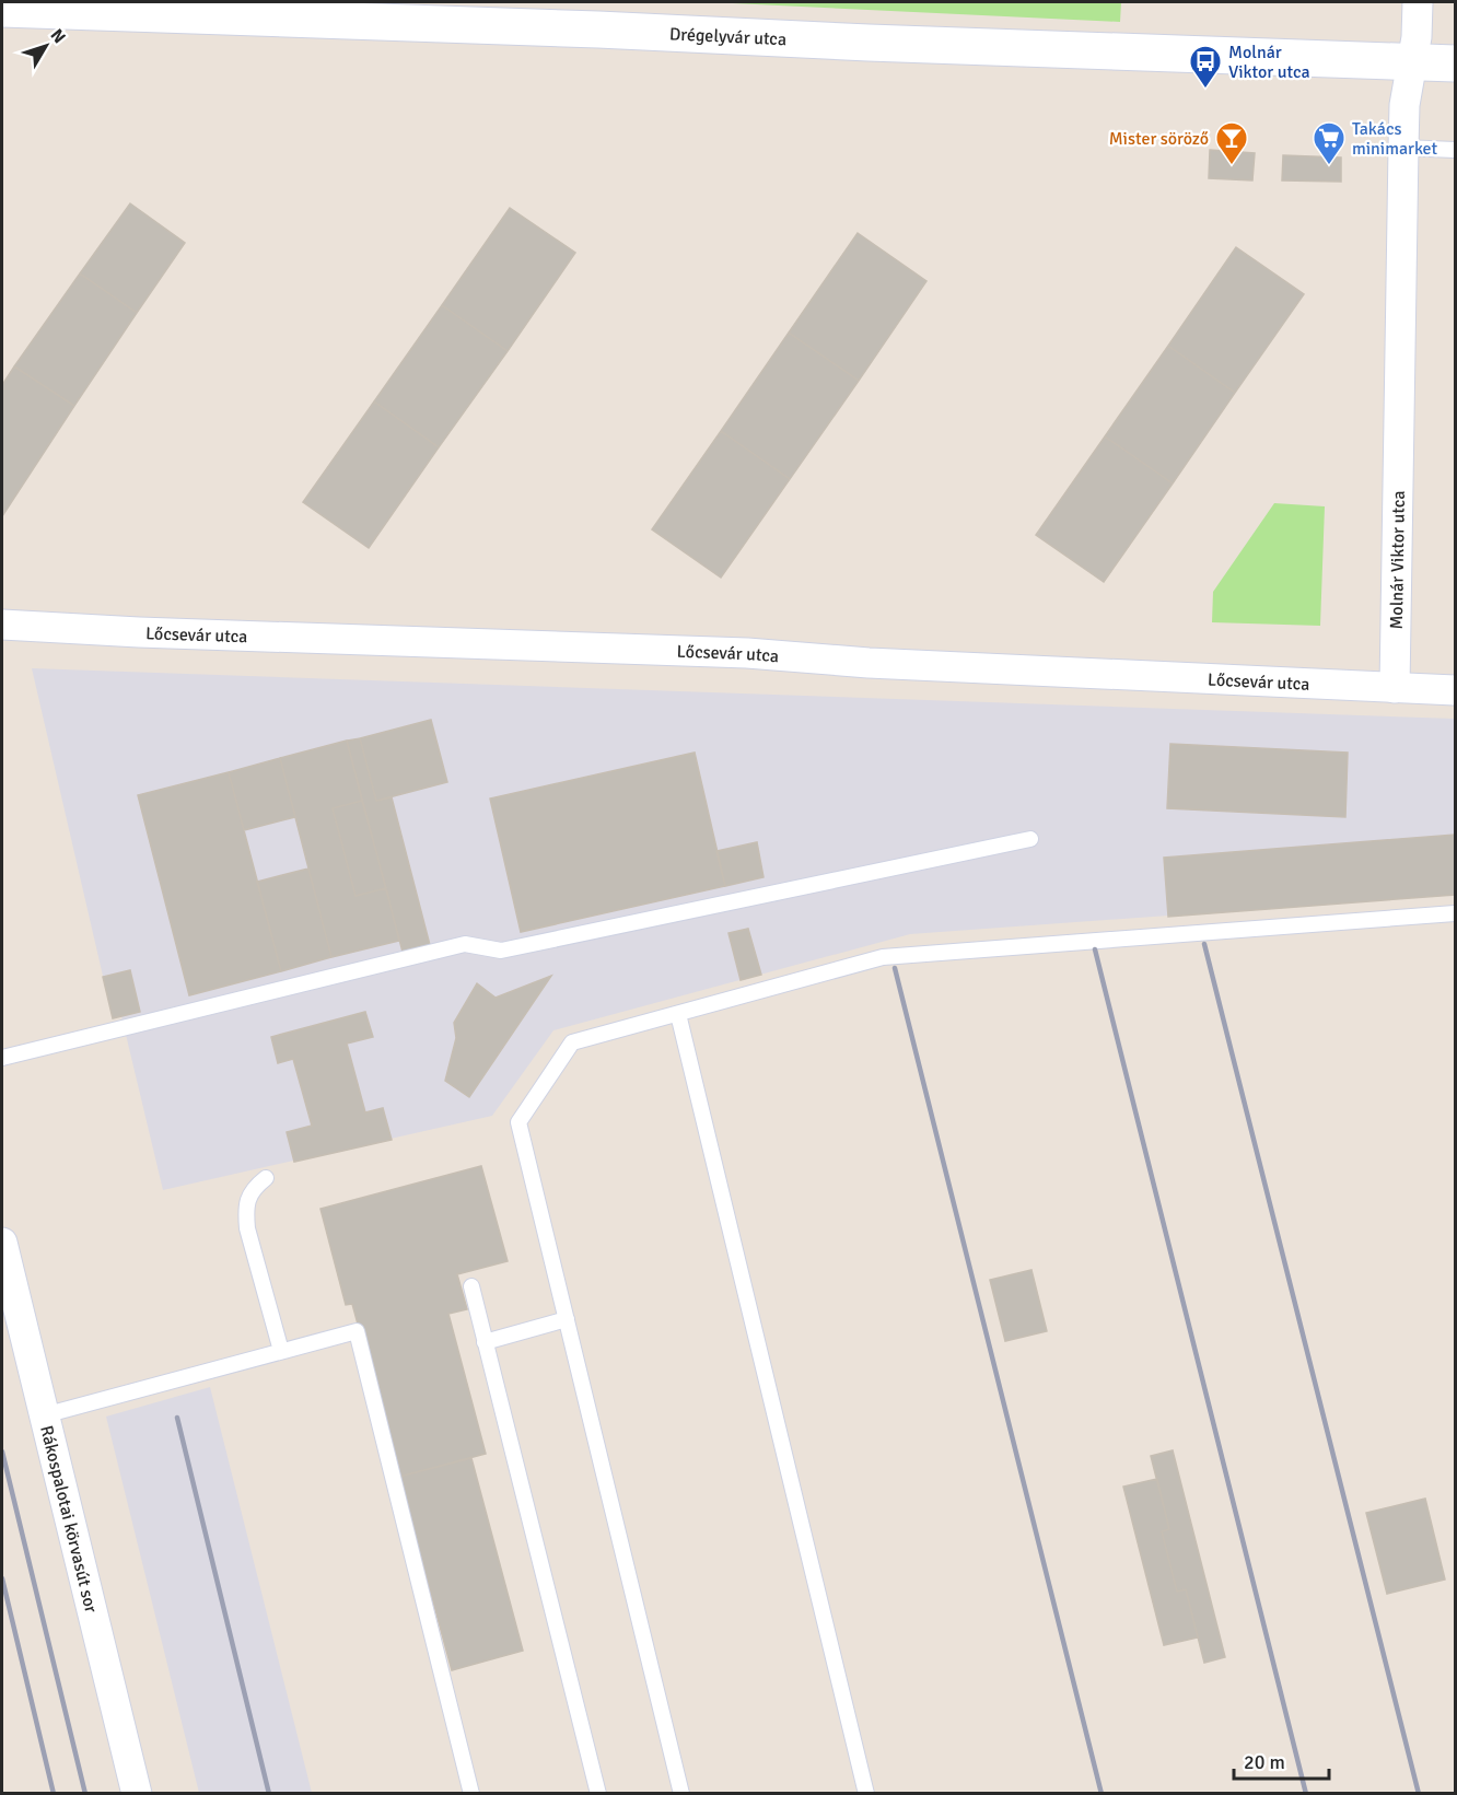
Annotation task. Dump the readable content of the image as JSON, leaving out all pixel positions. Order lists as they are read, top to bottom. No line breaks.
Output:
{"streets":{"main road":["Drégelyvár utca"],"street":["Molnár Viktor utca","Lőcsevár utca","Rákospalotai körvasút sor"]},"crossings":[["Drégelyvár utca","Molnár Viktor utca"],["Molnár Viktor utca","Lőcsevár utca"]],"places":{"bus stop":["Molnár Viktor utca"],"bar":["Mister söröző"],"supermarket":["Takács minimarket"]},"scale_bar":"20 m","north":"top right"}
